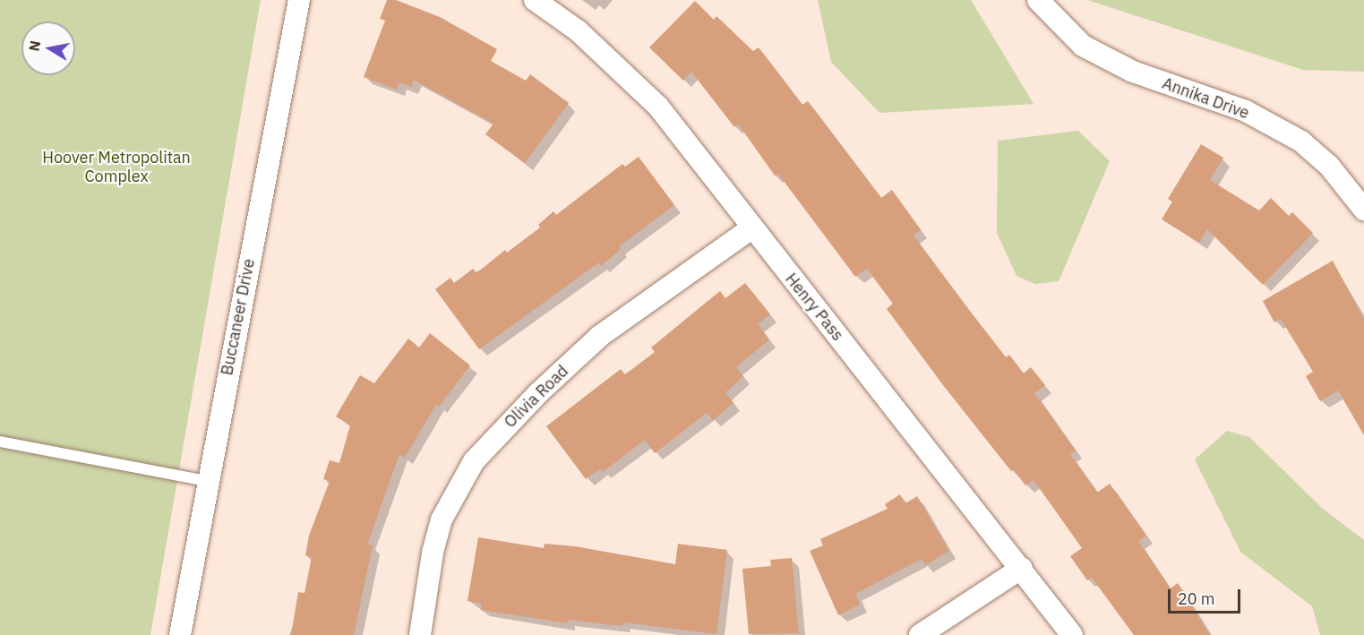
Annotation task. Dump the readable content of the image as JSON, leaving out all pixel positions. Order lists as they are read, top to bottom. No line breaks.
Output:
{"streets":{"street":["Annika Drive","Henry Pass","Buccaneer Drive","Olivia Road"]},"crossings":[["Henry Pass","Olivia Road"]],"parks":["Hoover Metropolitan Complex"],"scale_bar":"20 m","north":"left"}
